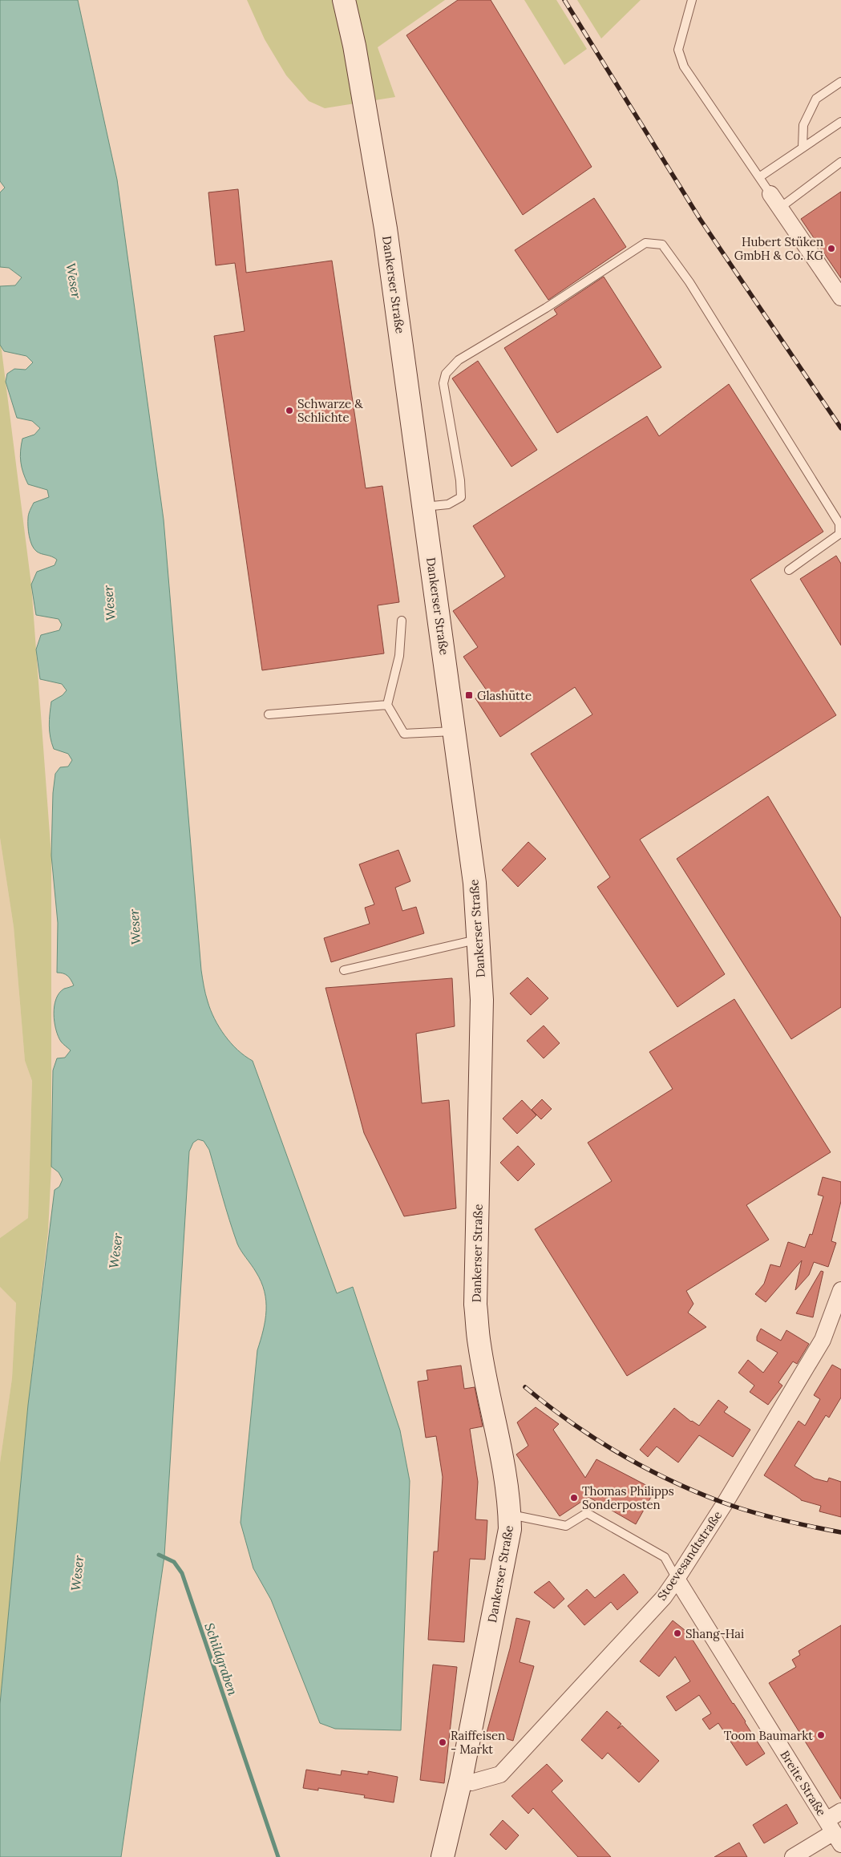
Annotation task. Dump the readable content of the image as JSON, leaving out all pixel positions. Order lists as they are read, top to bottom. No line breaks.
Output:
{"streets":{"main road":["Dankerser Straße"],"street":["Stoevesandtstraße","Breite Straße"]},"crossings":[["Dankerser Straße","Stoevesandtstraße"],["Stoevesandtstraße","Breite Straße"]],"water":["Weser","Schildgraben"],"places":{"other":["Hubert Stüken GmbH & Co. KG","Schwarze & Schlichte","Thomas Philipps Sonderposten","Shang-Hai","Toom Baumarkt","Raiffeisen - Markt"],"transit":["Glashütte"]}}
